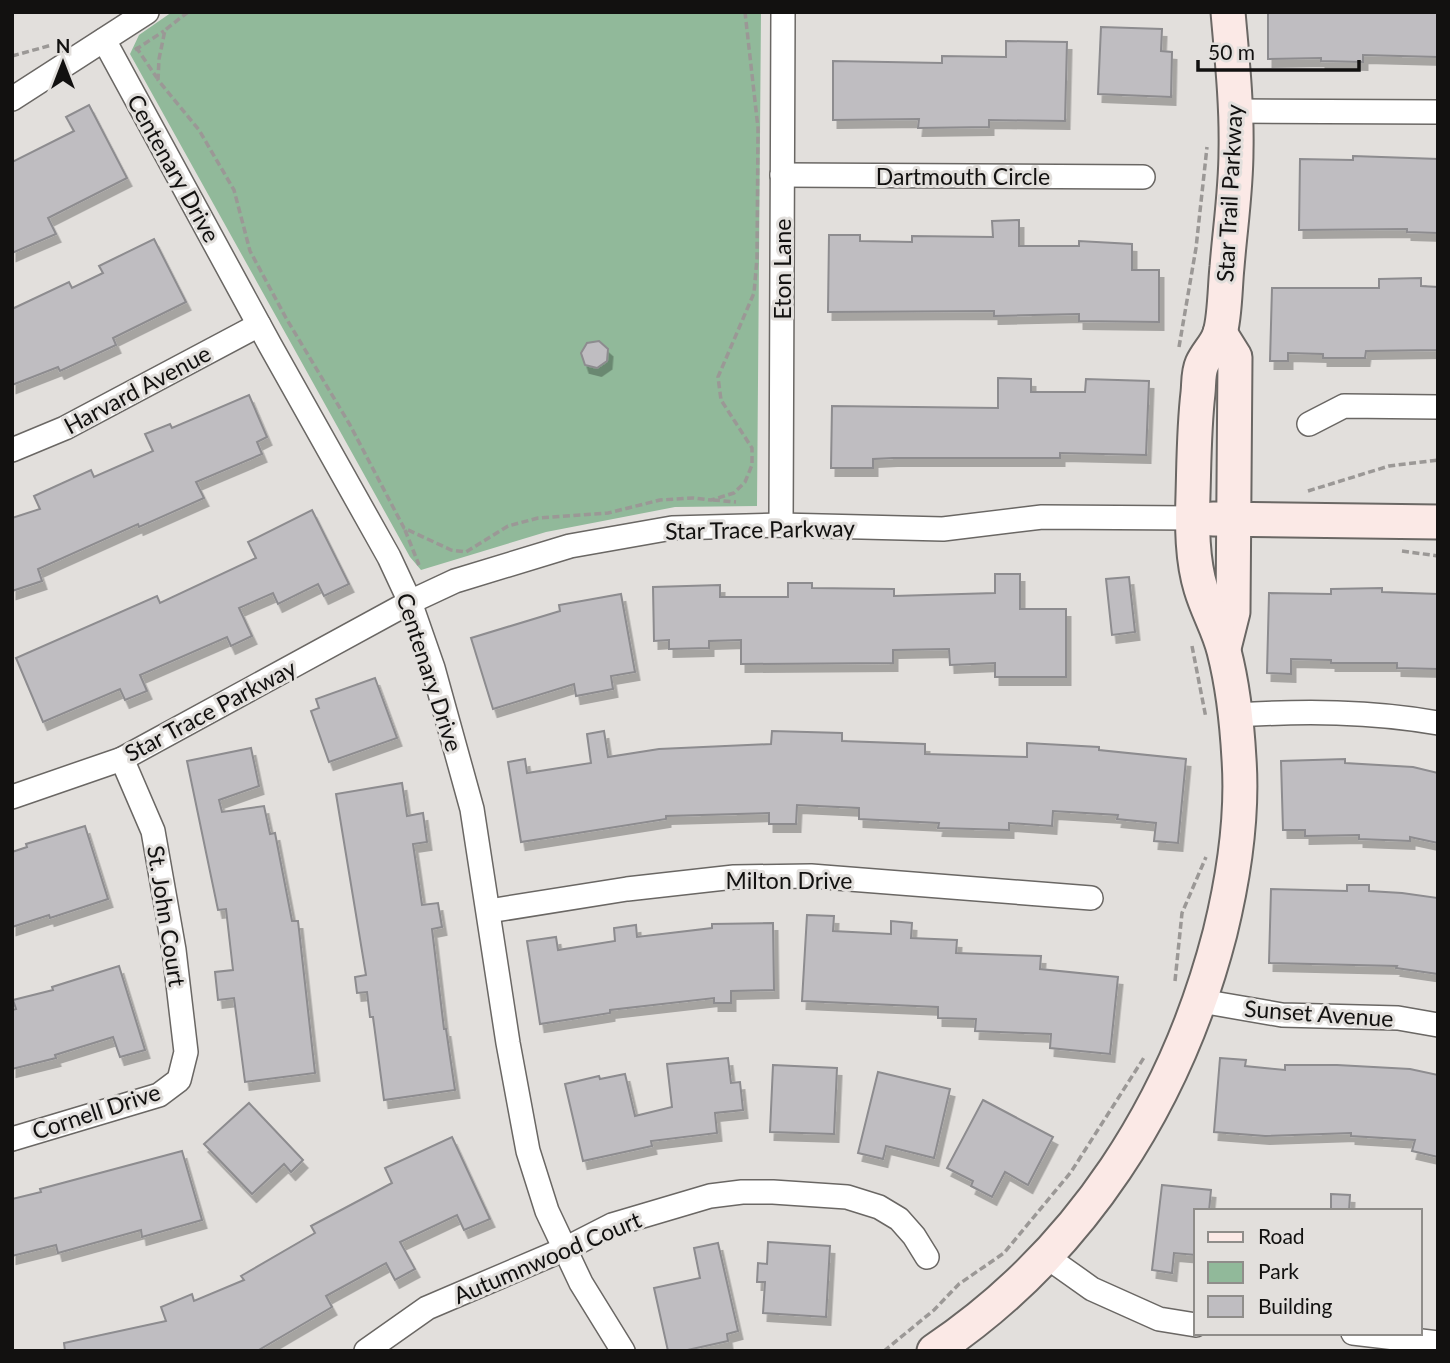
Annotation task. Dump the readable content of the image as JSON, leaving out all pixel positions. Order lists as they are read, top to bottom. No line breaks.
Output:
{"streets":{"street":["Centenary Drive","Dartmouth Circle","Star Trail Parkway","Eton Lane","Harvard Avenue","Star Trace Parkway","Milton Drive","St. John Court","Sunset Avenue","Cornell Drive","Autumnwood Court"]},"crossings":[["Centenary Drive","Harvard Avenue"],["Centenary Drive","Star Trace Parkway"],["Centenary Drive","Milton Drive"],["Centenary Drive","Autumnwood Court"],["Dartmouth Circle","Eton Lane"],["Star Trail Parkway","Star Trace Parkway"],["Star Trail Parkway","Sunset Avenue"],["Eton Lane","Star Trace Parkway"],["Star Trace Parkway","St. John Court"],["St. John Court","Cornell Drive"]],"legend":["Road","Park","Building"],"scale_bar":"50 m","north":"top"}
